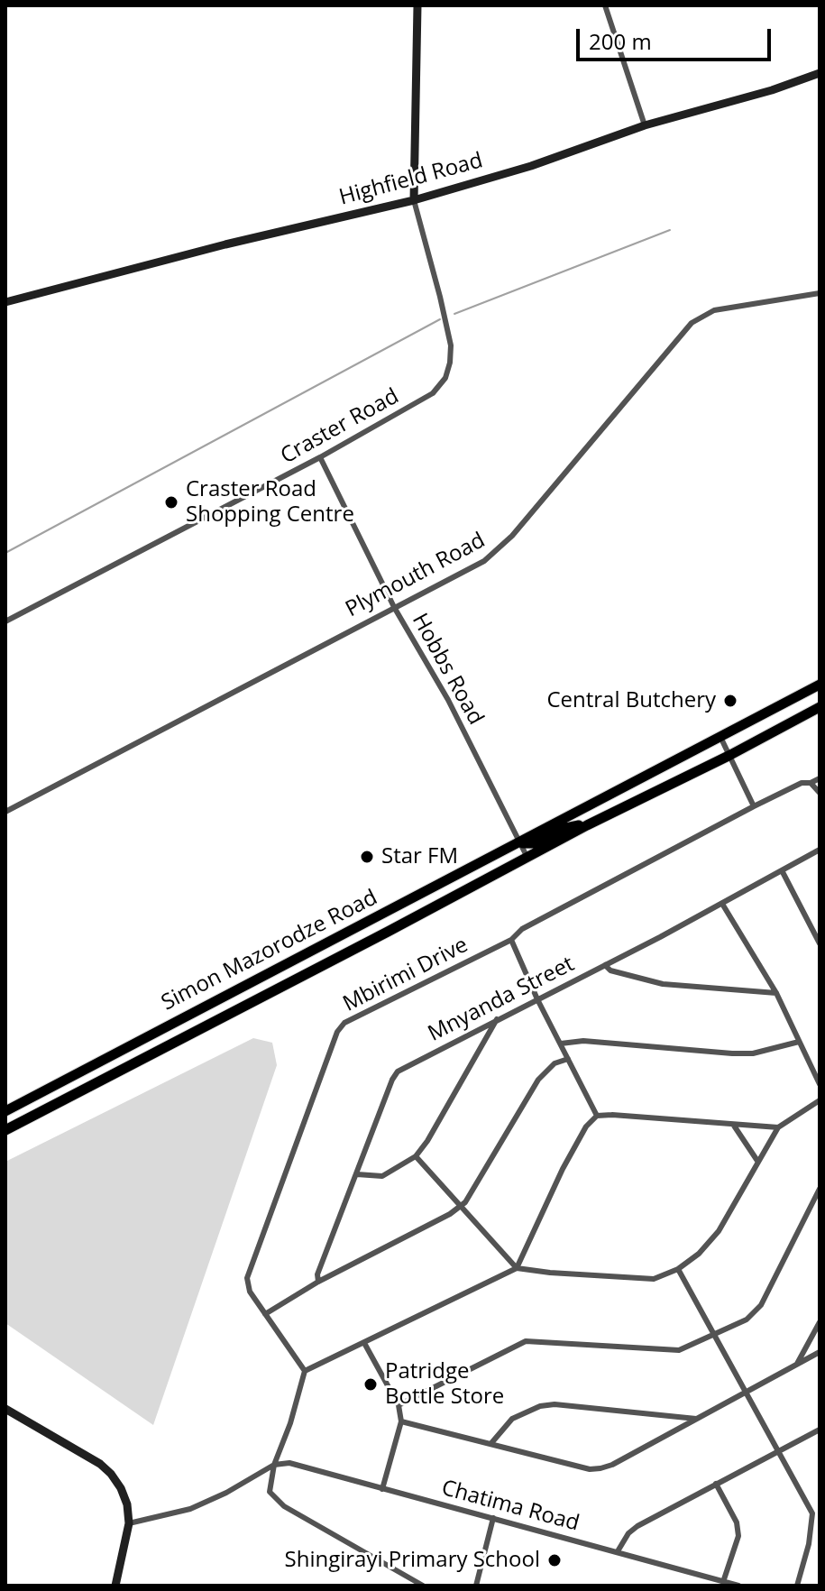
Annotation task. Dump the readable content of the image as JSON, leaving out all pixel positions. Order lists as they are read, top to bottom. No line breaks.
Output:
{"streets":{"highway":["Simon Mazorodze Road"],"street":["Highfield Road","Craster Road","Plymouth Road","Hobbs Road","Mbirimi Drive","Mnyanda Street","Chatima Road"]},"crossings":[["Highfield Road","Craster Road"],["Craster Road","Hobbs Road"],["Plymouth Road","Hobbs Road"],["Hobbs Road","Simon Mazorodze Road"]],"places":["Craster Road Shopping Centre","Central Butchery","Star FM","Patridge Bottle Store","Shingirayi Primary School"],"scale_bar":"200 m"}
